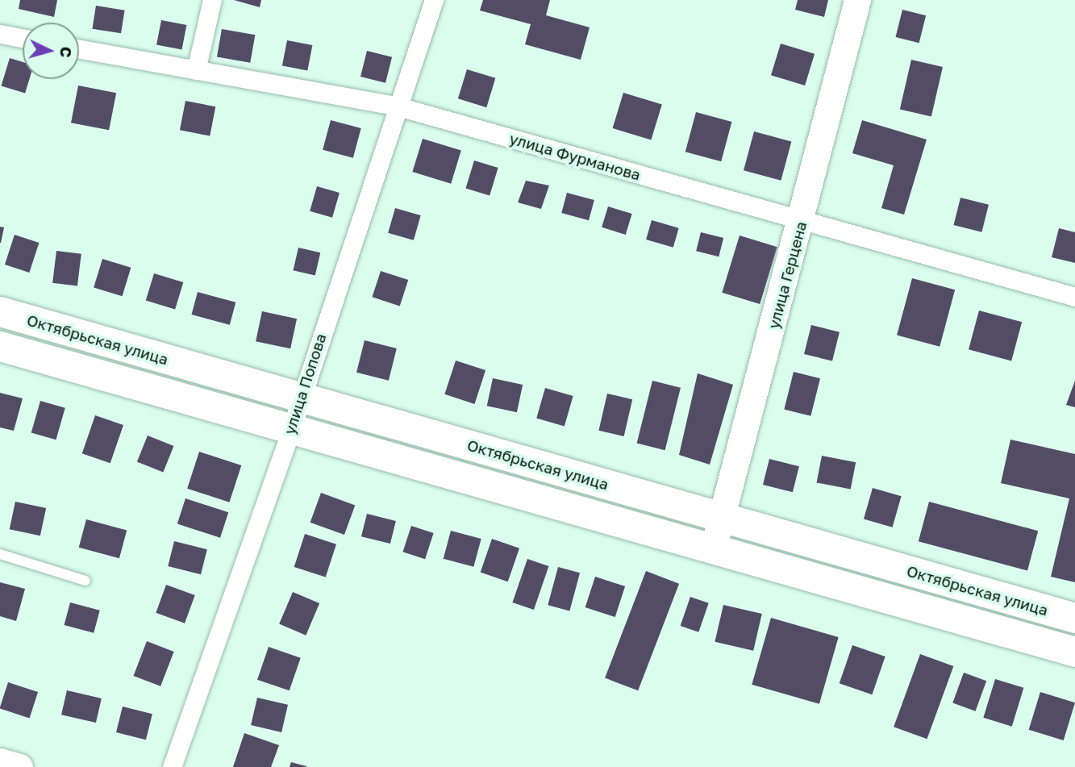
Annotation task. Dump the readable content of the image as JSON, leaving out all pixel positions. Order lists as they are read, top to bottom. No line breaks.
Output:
{"streets":{"main road":["Октябрьская улица"],"street":["улица Фурманова","улица Герцена","улица Попова"]},"crossings":[["улица Фурманова","улица Герцена"],["улица Фурманова","улица Попова"],["улица Герцена","Октябрьская улица"],["Октябрьская улица","улица Попова"]],"north":"right"}
